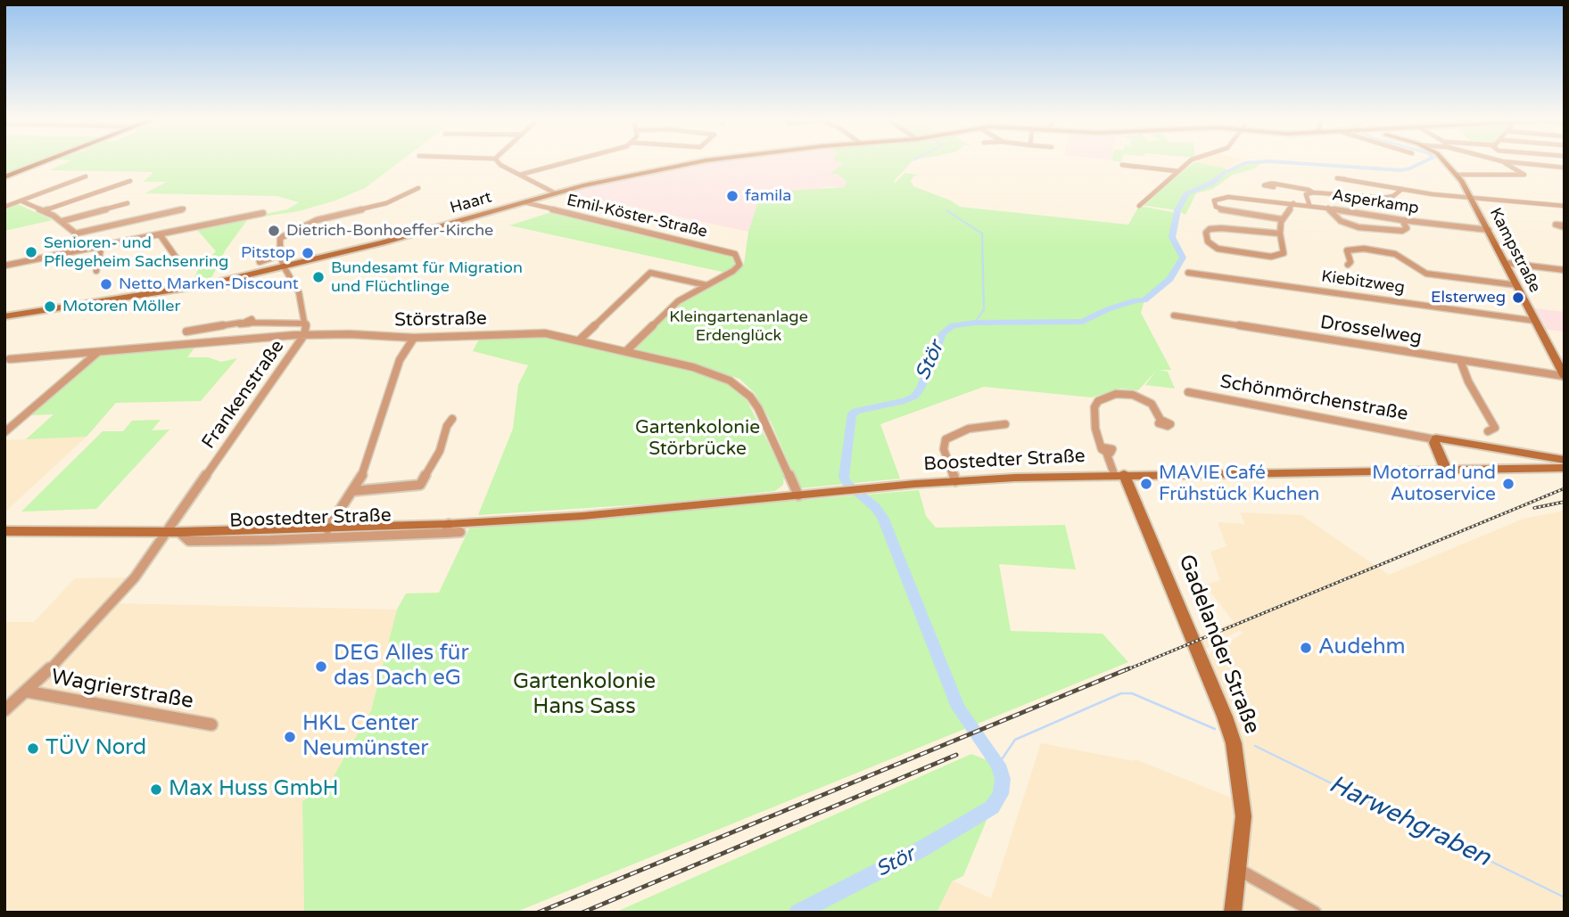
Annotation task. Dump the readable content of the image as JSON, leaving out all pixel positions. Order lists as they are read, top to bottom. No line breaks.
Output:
{"streets":{"street":["Asperkamp","Haart","Emil-Köster-Straße","Kampstraße","Kiebitzweg","Störstraße","Drosselweg","Frankenstraße","Schönmörchenstraße","Boostedter Straße","Gadelander Straße","Wagrierstraße"]},"crossings":[["Asperkamp","Kampstraße"],["Haart","Emil-Köster-Straße"],["Haart","Frankenstraße"],["Kampstraße","Kiebitzweg"],["Kampstraße","Drosselweg"],["Störstraße","Frankenstraße"],["Störstraße","Boostedter Straße"],["Frankenstraße","Boostedter Straße"],["Frankenstraße","Wagrierstraße"],["Boostedter Straße","Gadelander Straße"]],"water":["Stör","Harwehgraben"],"parks":["Kleingartenanlage Erdenglück","Gartenkolonie Störbrücke","Gartenkolonie Hans Sass"],"places":["famila","Dietrich-Bonhoeffer-Kirche","Senioren- und Pflegeheim Sachsenring","Pitstop","Bundesamt für Migration und Flüchtlinge","Netto Marken-Discount","Elsterweg","Motoren Möller","MAVIE Café Frühstück Kuchen","Motorrad und Autoservice","Audehm","DEG Alles für das Dach eG","HKL Center Neumünster","TÜV Nord","Max Huss GmbH"]}
